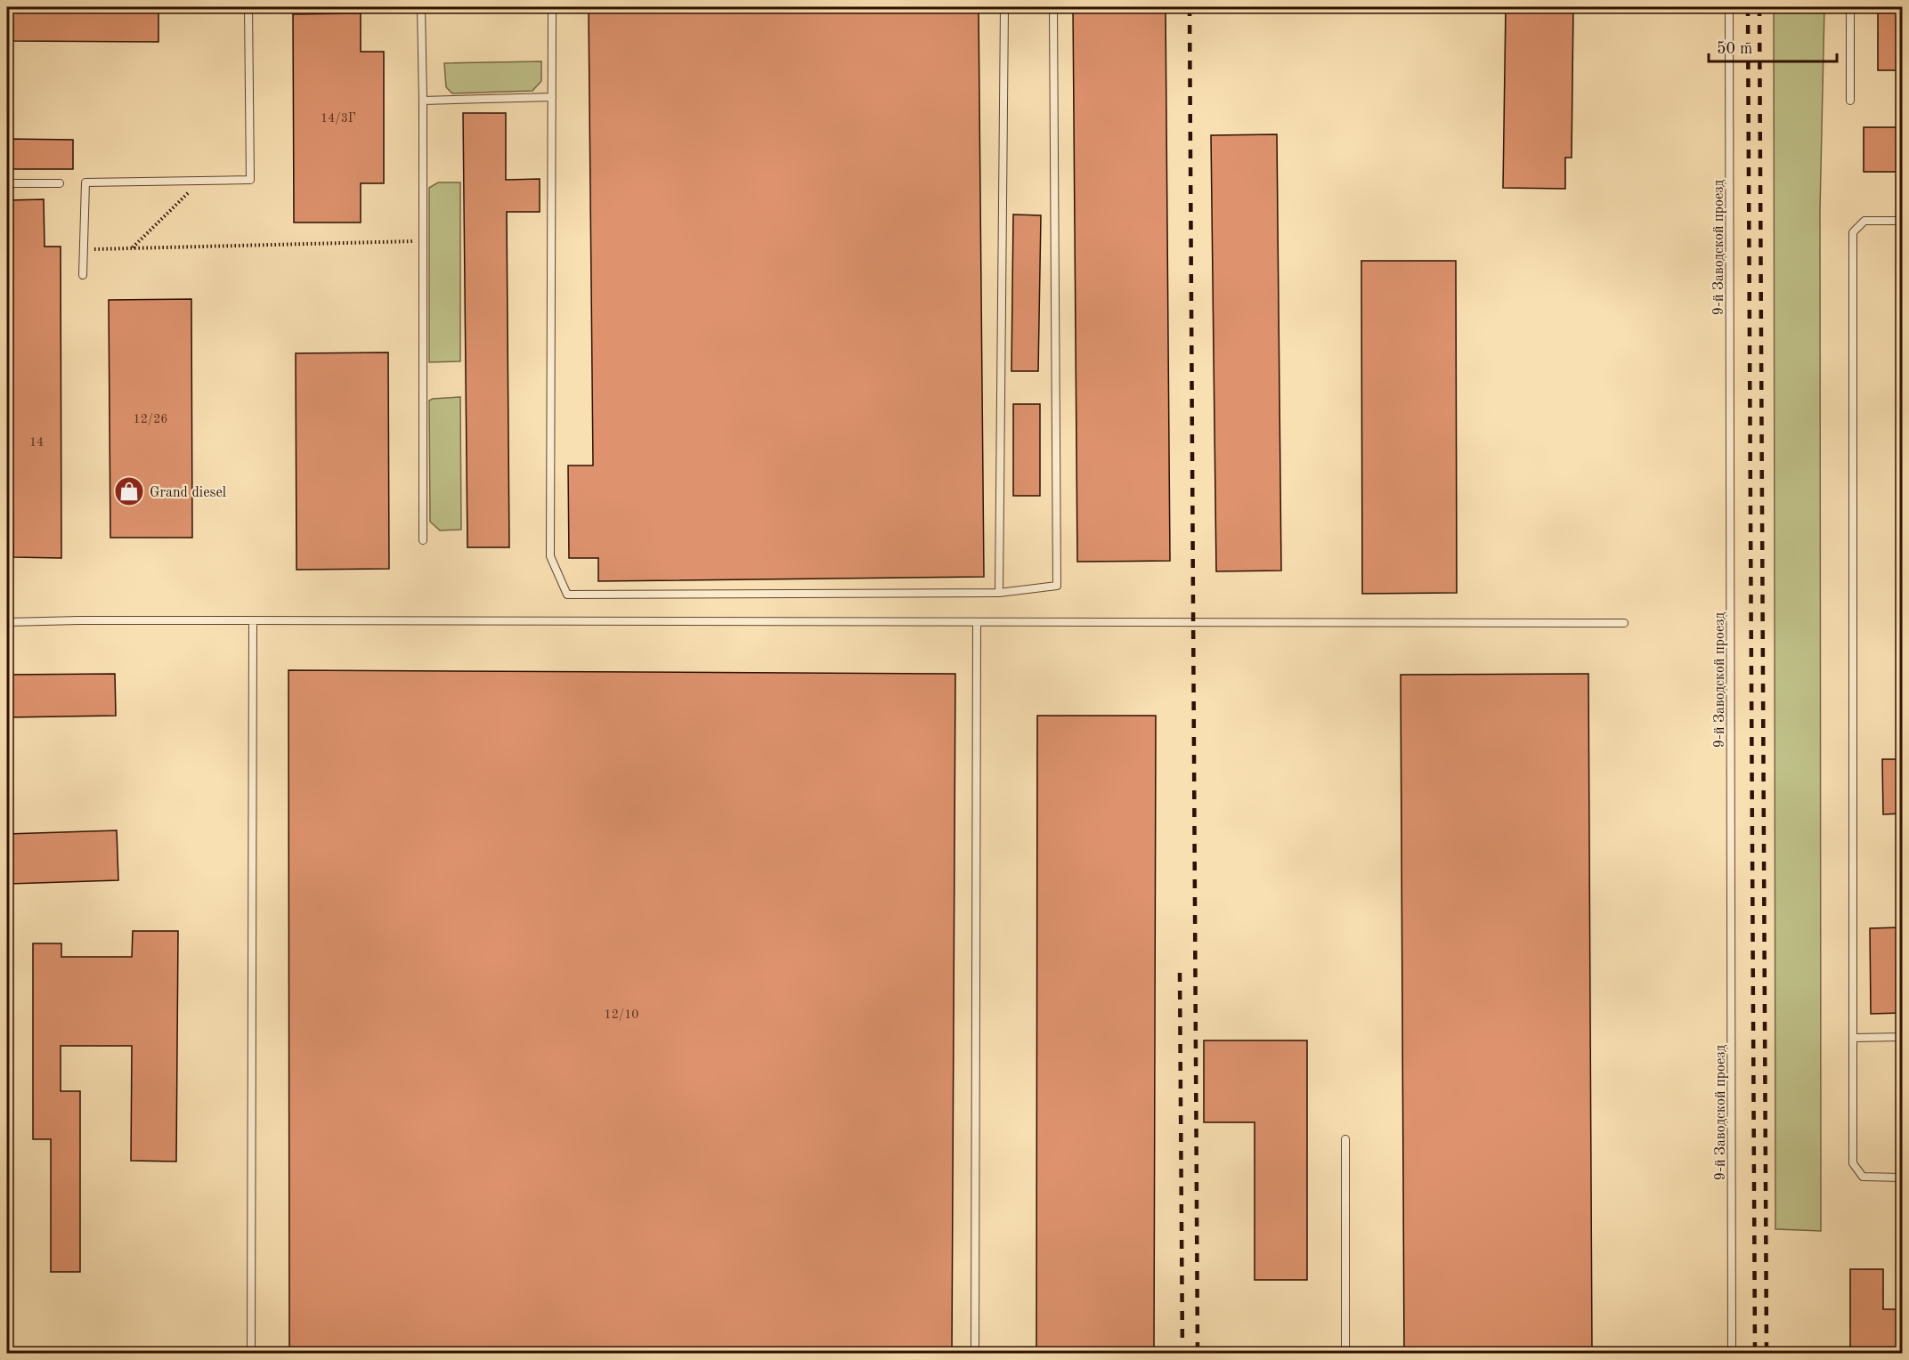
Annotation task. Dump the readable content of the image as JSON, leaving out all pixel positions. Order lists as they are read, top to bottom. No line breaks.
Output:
{"streets":{"lane":["9-й Заводской проезд"]},"places":{"shop":["Grand diesel"]},"house_numbers":["14/3Г","12/26","14","12/10"],"scale_bar":"50 m"}
